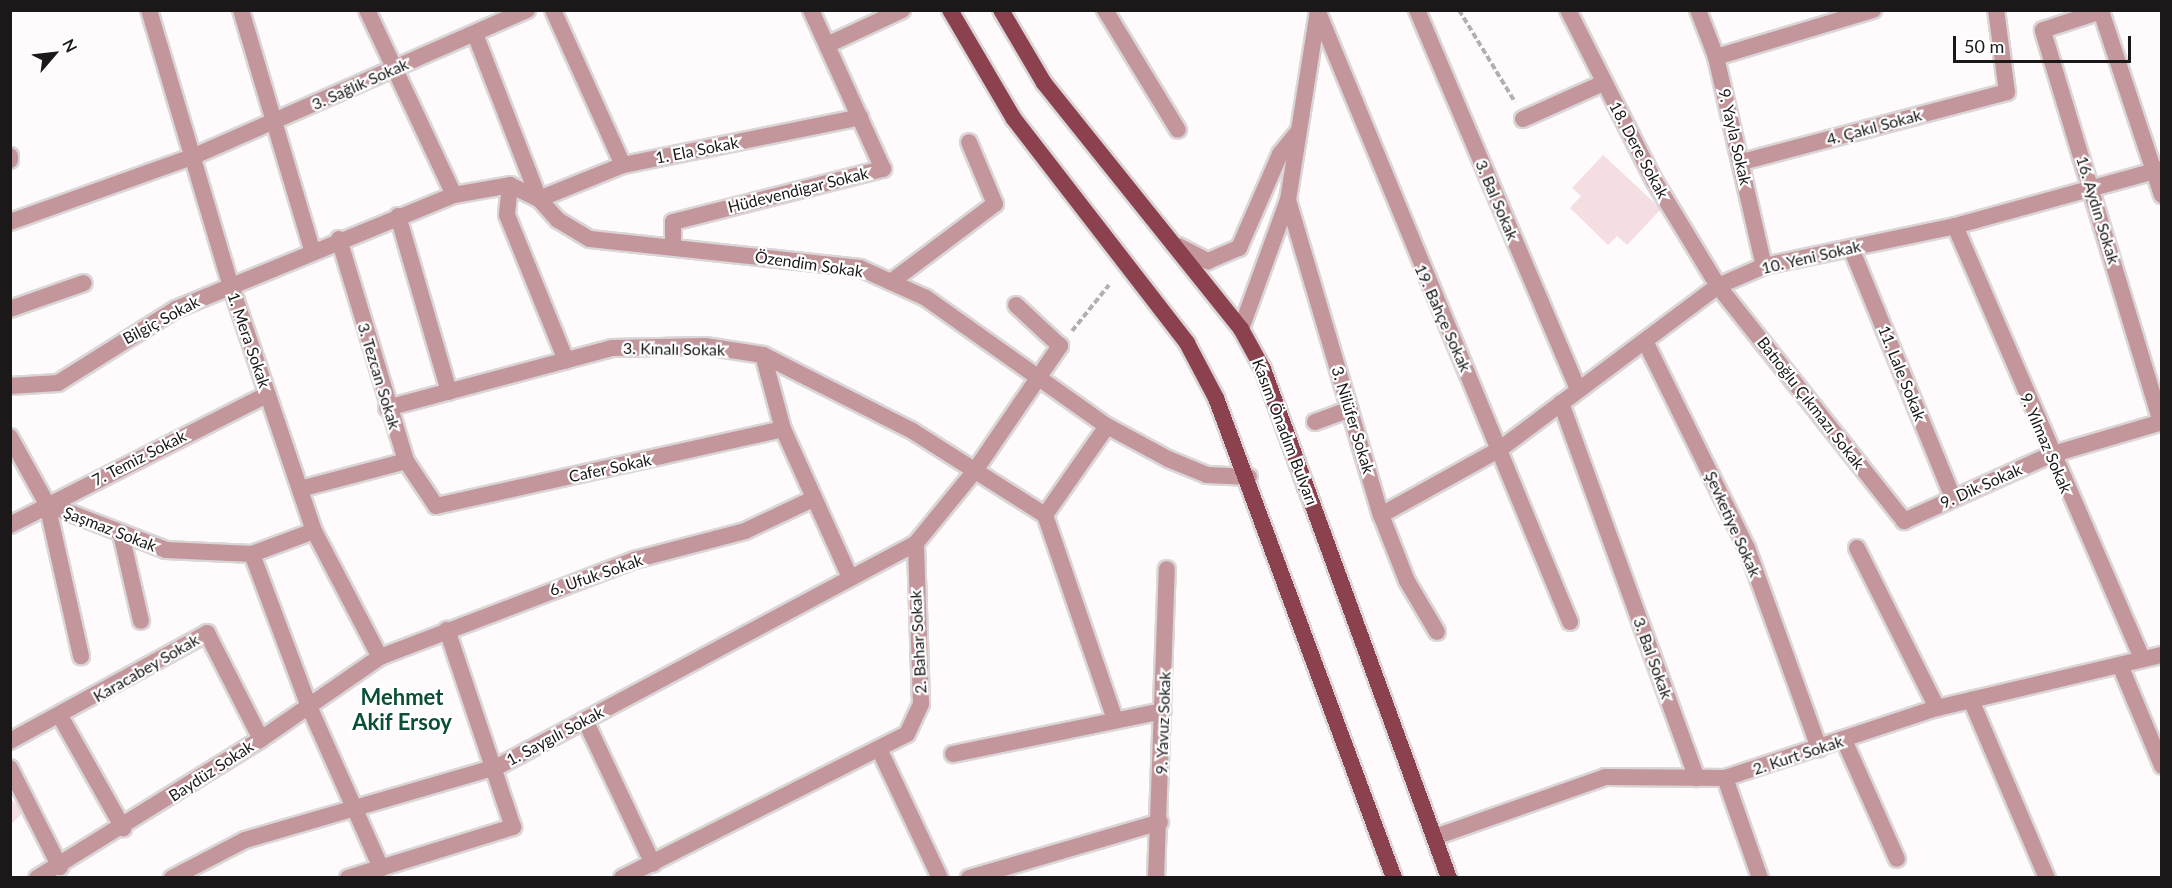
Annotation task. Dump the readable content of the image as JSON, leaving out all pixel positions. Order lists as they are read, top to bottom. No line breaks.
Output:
{"streets":{"main road":["Kasım Önadım Bulvarı"],"street":["3. Sağlık Sokak","4. Çakıl Sokak","9. Yayla Sokak","1. Ela Sokak","18. Dere Sokak","Hüdevendigar Sokak","3. Bal Sokak","16. Aydın Sokak","10. Yeni Sokak","Özendim Sokak","19. Bahçe Sokak","Bilgiç Sokak","1. Mera Sokak","3. Kınalı Sokak","11. Lale Sokak","3. Tezcan Sokak","Batıoğlu Çıkmazı Sokak","3. Nilüfer Sokak","9. Yılmaz Sokak","7. Temiz Sokak","Cafer Sokak","9. Dik Sokak","Şevketiye Sokak","Şaşmaz Sokak","6. Ufuk Sokak","2. Bahar Sokak","Karacabey Sokak","9. Yavuz Sokak","1. Saygılı Sokak","2. Kurt Sokak","Baydüz Sokak"]},"crossings":[["3. Sağlık Sokak","Özendim Sokak"],["3. Sağlık Sokak","1. Mera Sokak"],["4. Çakıl Sokak","9. Yayla Sokak"],["9. Yayla Sokak","10. Yeni Sokak"],["1. Ela Sokak","Hüdevendigar Sokak"],["1. Ela Sokak","Özendim Sokak"],["18. Dere Sokak","10. Yeni Sokak"],["18. Dere Sokak","Batıoğlu Çıkmazı Sokak"],["Hüdevendigar Sokak","Özendim Sokak"],["3. Bal Sokak","10. Yeni Sokak"],["3. Bal Sokak","2. Kurt Sokak"],["16. Aydın Sokak","10. Yeni Sokak"],["16. Aydın Sokak","9. Dik Sokak"],["10. Yeni Sokak","19. Bahçe Sokak"],["10. Yeni Sokak","11. Lale Sokak"],["10. Yeni Sokak","Batıoğlu Çıkmazı Sokak"],["10. Yeni Sokak","3. Nilüfer Sokak"],["10. Yeni Sokak","9. Yılmaz Sokak"],["10. Yeni Sokak","Şevketiye Sokak"],["Bilgiç Sokak","1. Mera Sokak"],["Bilgiç Sokak","3. Tezcan Sokak"],["1. Mera Sokak","7. Temiz Sokak"],["1. Mera Sokak","Şaşmaz Sokak"],["1. Mera Sokak","6. Ufuk Sokak"],["1. Mera Sokak","Baydüz Sokak"],["3. Kınalı Sokak","3. Tezcan Sokak"],["11. Lale Sokak","9. Dik Sokak"],["3. Tezcan Sokak","Cafer Sokak"],["Batıoğlu Çıkmazı Sokak","9. Dik Sokak"],["Kasım Önadım Bulvarı","2. Kurt Sokak"],["9. Yılmaz Sokak","9. Dik Sokak"],["9. Yılmaz Sokak","2. Kurt Sokak"],["7. Temiz Sokak","Şaşmaz Sokak"],["Şevketiye Sokak","2. Kurt Sokak"],["6. Ufuk Sokak","Baydüz Sokak"],["2. Bahar Sokak","1. Saygılı Sokak"],["Karacabey Sokak","Baydüz Sokak"]],"districts":["Mehmet Akif Ersoy"],"scale_bar":"50 m","north":"top right"}
